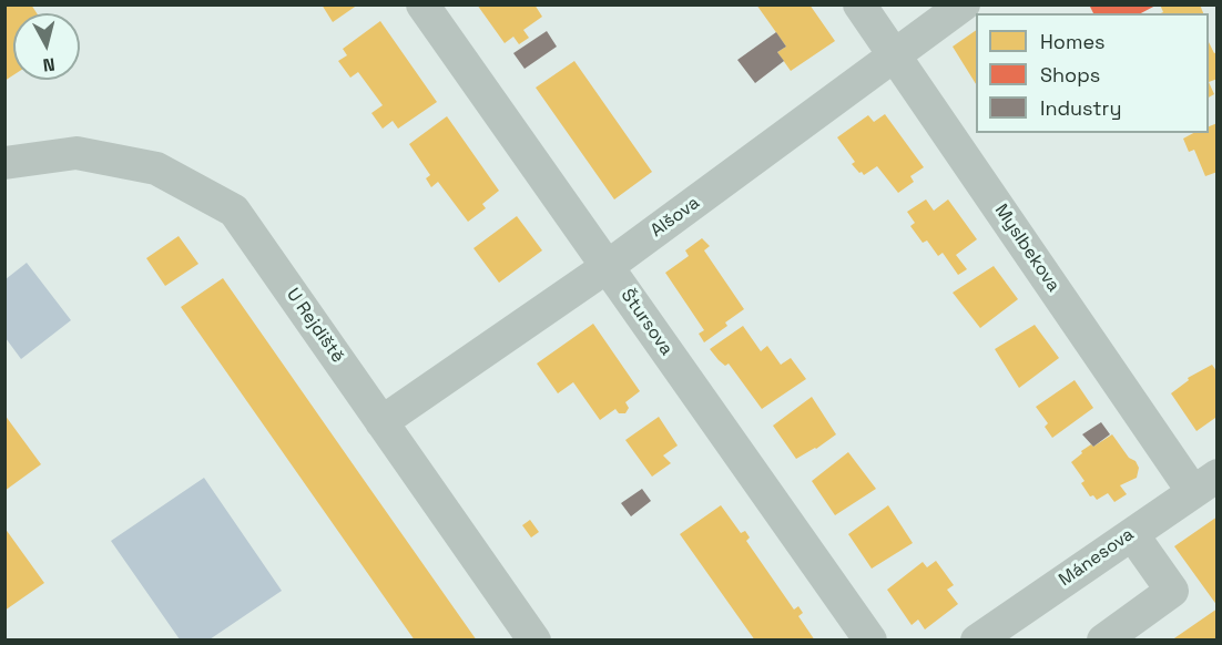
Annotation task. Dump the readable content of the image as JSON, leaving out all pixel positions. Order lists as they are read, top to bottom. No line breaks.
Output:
{"streets":{"street":["Alšova","Myslbekova","Štursova","U Rejdiště","Mánesova"]},"crossings":[["Alšova","Myslbekova"],["Alšova","Štursova"],["Alšova","U Rejdiště"],["Myslbekova","Mánesova"]],"legend":["Homes","Shops","Industry"],"north":"bottom"}
